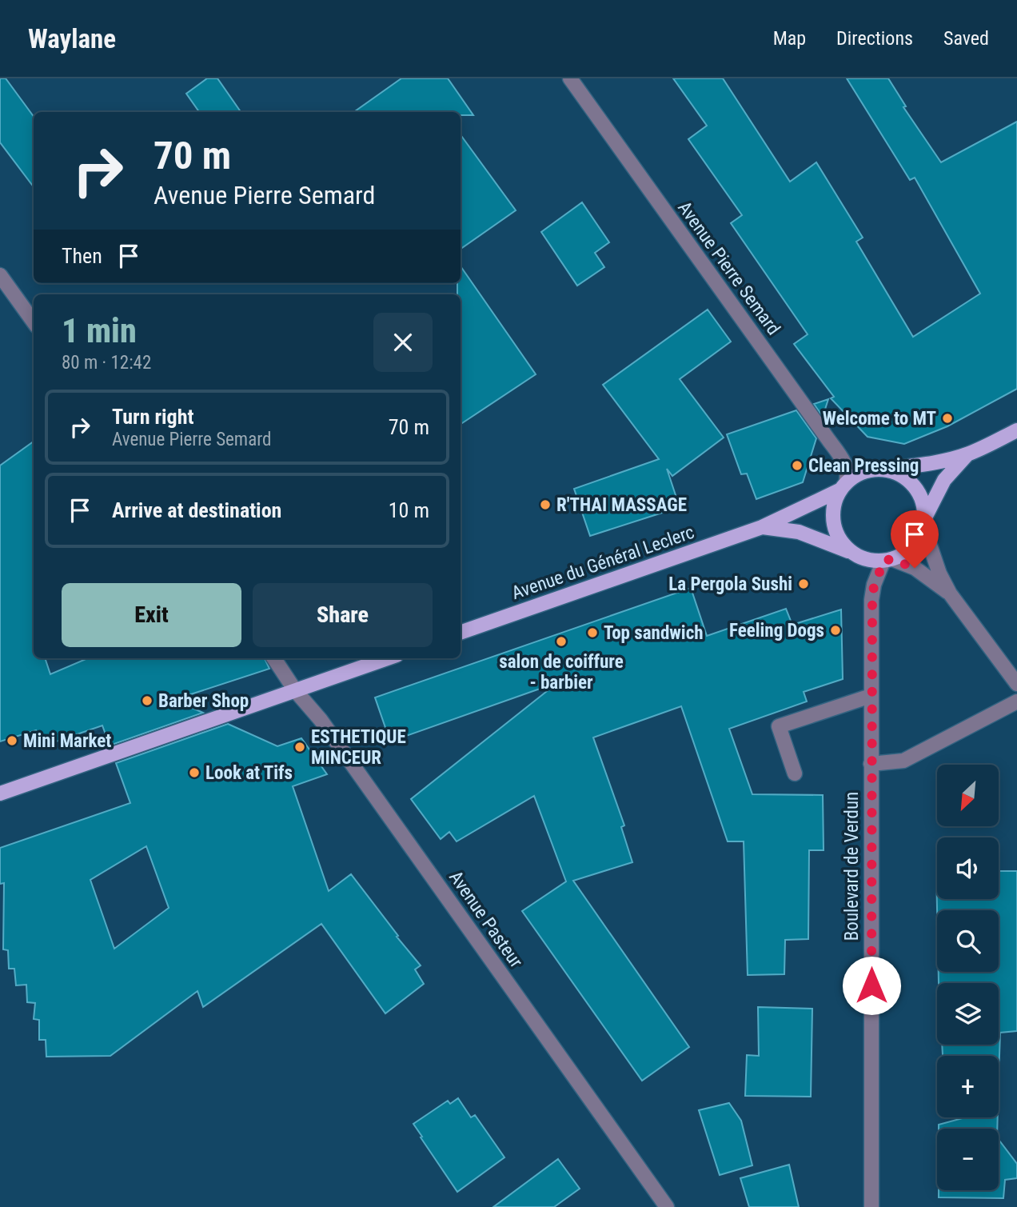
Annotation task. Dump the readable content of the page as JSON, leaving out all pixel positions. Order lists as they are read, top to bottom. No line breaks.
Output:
{"streets":{"main road":["Avenue du Général Leclerc"],"street":["Avenue Pierre Semard","Boulevard de Verdun","Avenue Pasteur"]},"crossings":[["Avenue Pierre Semard","Avenue du Général Leclerc"],["Avenue Pierre Semard","Boulevard de Verdun"],["Avenue du Général Leclerc","Boulevard de Verdun"]],"places":["Welcome to MT","Clean Pressing","R'THAI MASSAGE","La Pergola Sushi","Feeling Dogs","Top sandwich","salon de coiffure - barbier","Barber Shop","Mini Market","ESTHETIQUE MINCEUR","Look at Tifs"],"north":"bottom left","page":{"header":"Waylane","nav":["Map","Directions","Saved"],"turn":["70 m","Avenue Pierre Semard"],"then":"Then","heading":["1 min","80 m · 12:42"],"list":[{"name":"Turn right","note":"Avenue Pierre Semard","value":"70 m"},{"name":"Arrive at destination","value":"10 m"}],"buttons":["Exit","Share"],"map_buttons":["+","−"]}}
